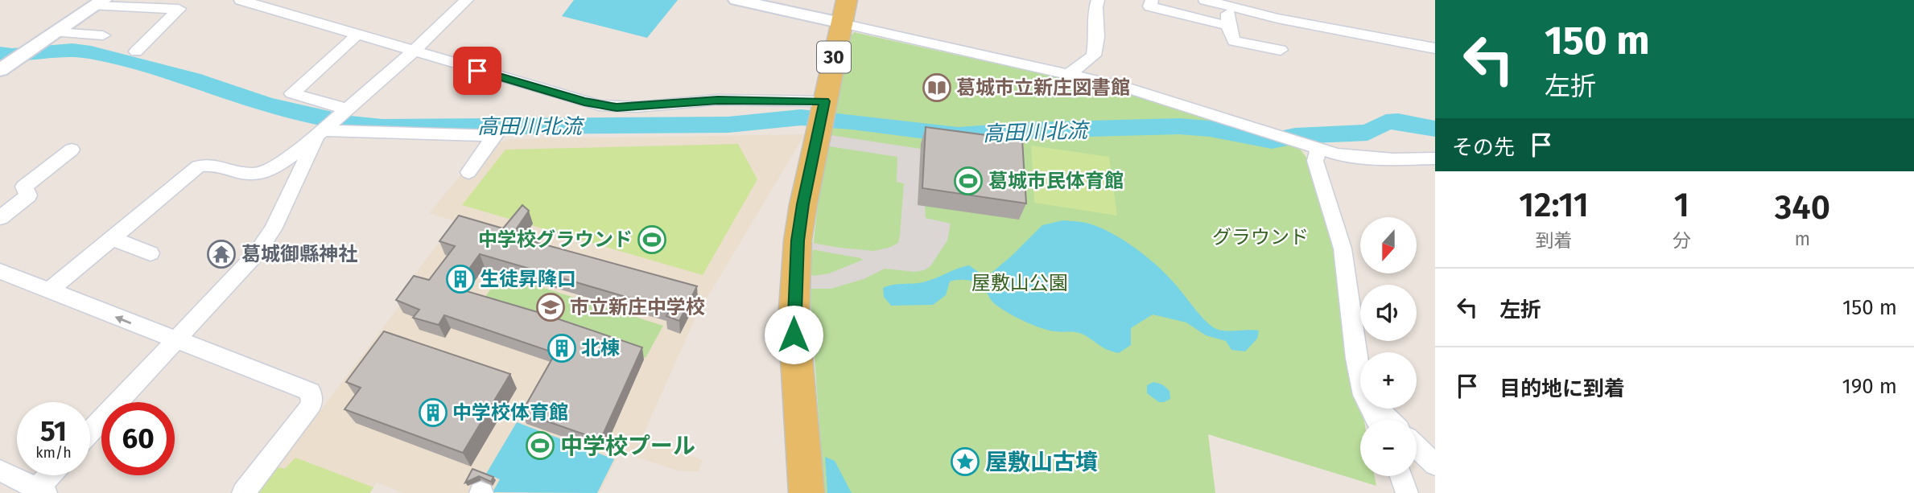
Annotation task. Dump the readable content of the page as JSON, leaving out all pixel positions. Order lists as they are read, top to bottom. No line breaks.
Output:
{"streets":{"main road":["30"]},"water":["高田川北流"],"parks":["グラウンド","屋敷山公園"],"places":{"library":["葛城市立新庄図書館"],"sports":["葛城市民体育館","中学校グラウンド","中学校プール"],"temple":["葛城御縣神社"],"building":["生徒昇降口","北棟","中学校体育館"],"school or university":["市立新庄中学校"],"place":["屋敷山古墳"]},"north":"bottom","page":{"turn":["150 m","左折"],"then":"その先","eta":["12:11","到着","1","分","340","m"],"map_buttons":["+","−"],"list":[{"name":"左折","value":"150 m"},{"name":"目的地に到着","value":"190 m"}],"speed":"51 km/h","limit":"60"}}
